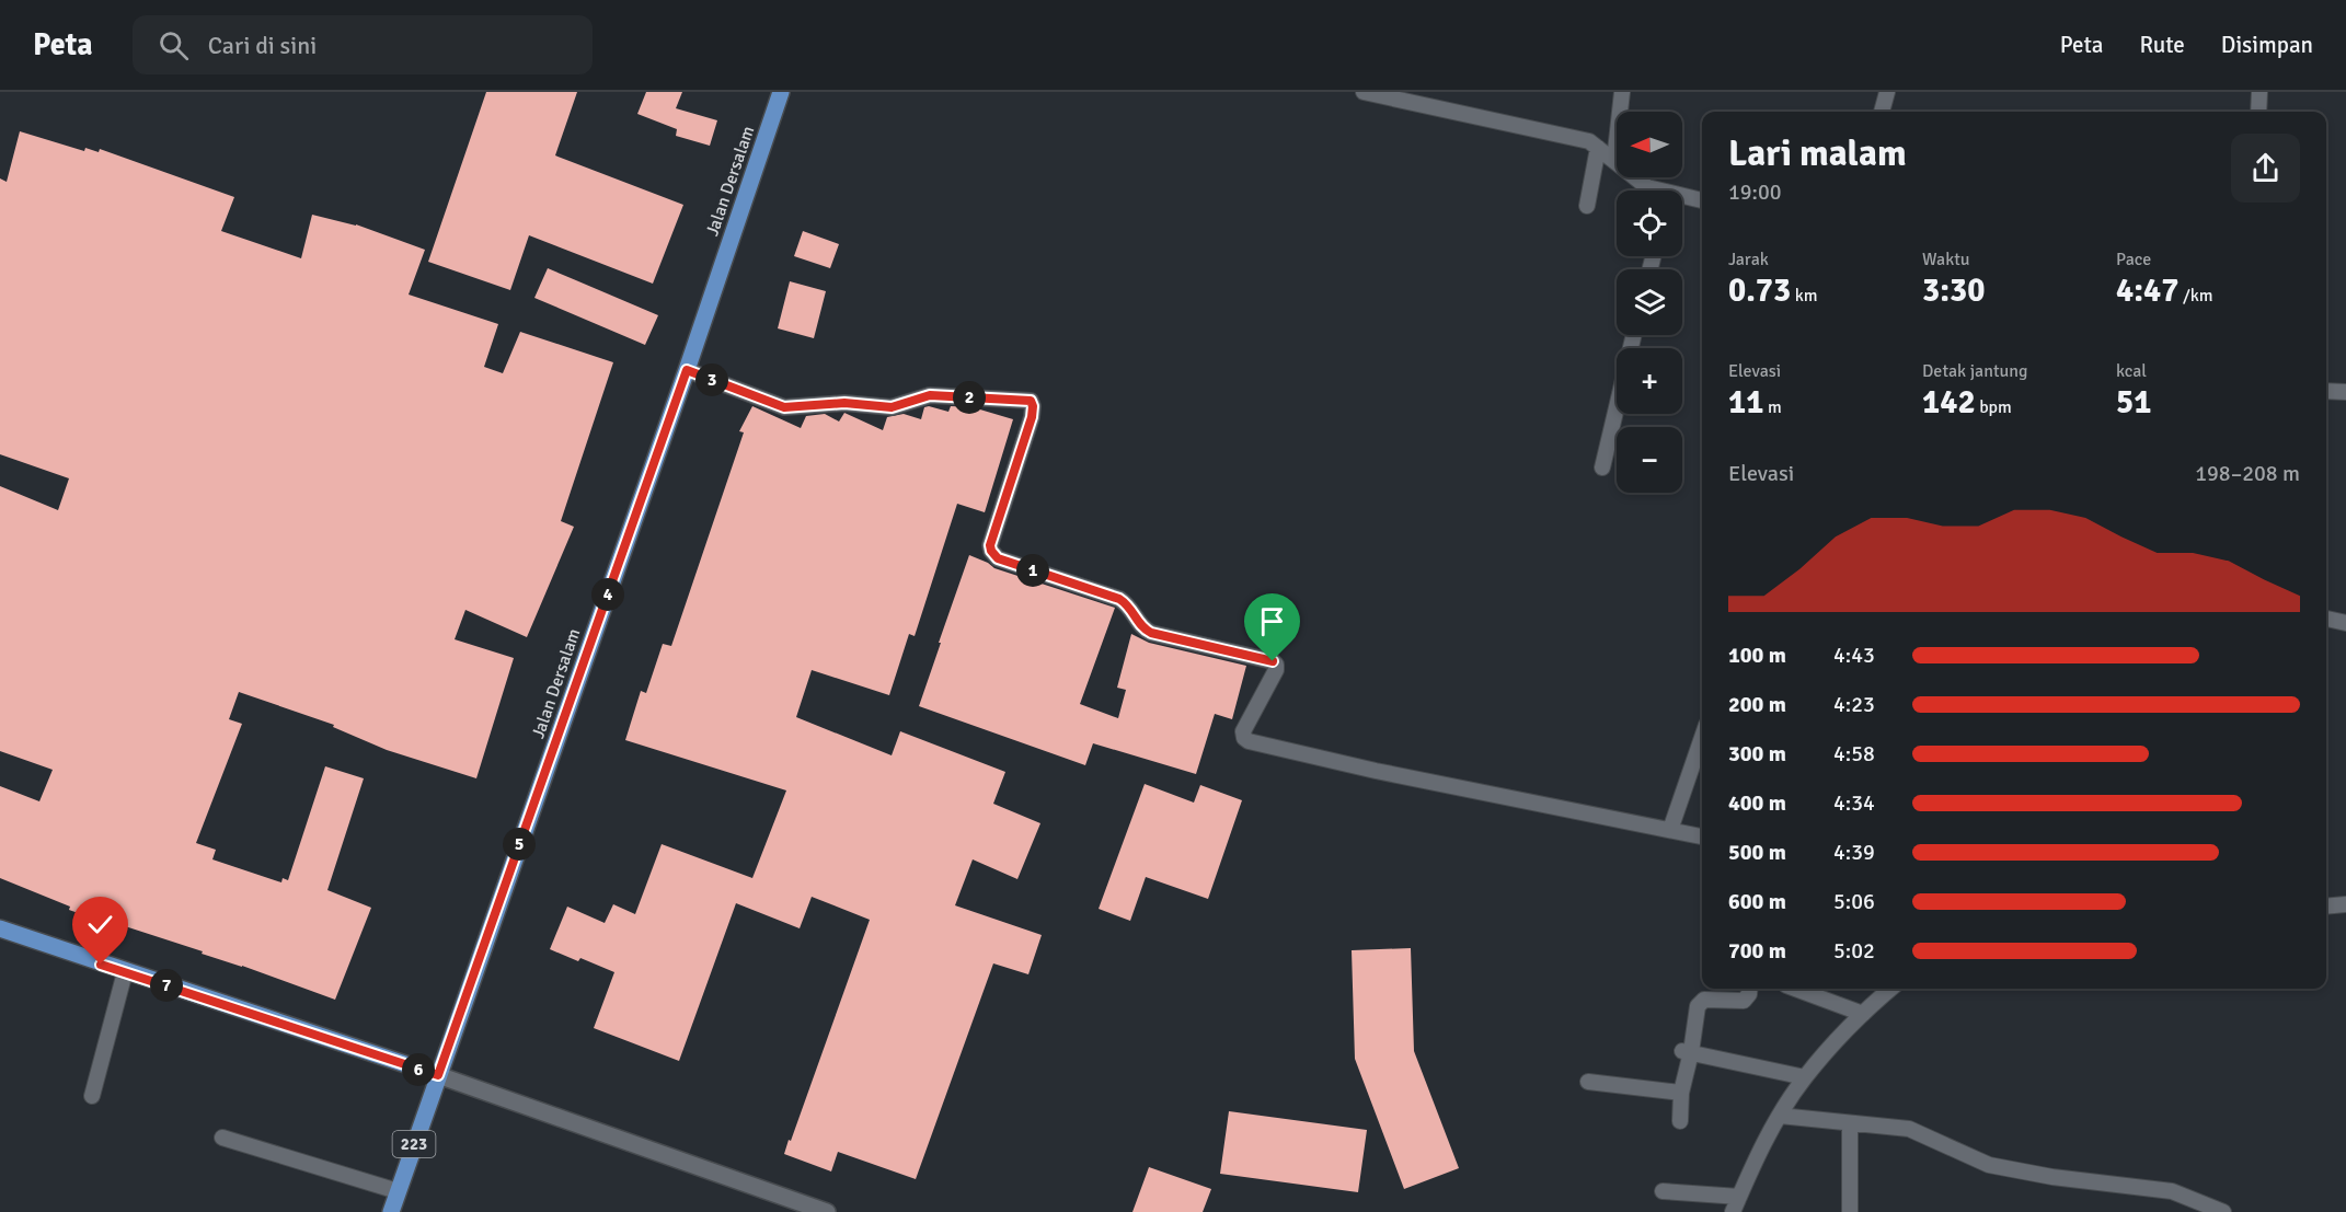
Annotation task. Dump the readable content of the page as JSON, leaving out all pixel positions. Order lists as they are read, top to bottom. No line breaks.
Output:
{"streets":{"main road":["Jalan Dersalam","223"]},"north":"left","page":{"header":"Peta","search":"Cari di sini","nav":["Peta","Rute","Disimpan"],"map_buttons":["+","−"],"heading":["Lari malam","19:00"],"stats":[["Jarak","0.73 km"],["Waktu","3:30"],["Pace","4:47 /km"],["Elevasi","11 m"],["Detak jantung","142 bpm"],["kcal","51"]],"pins":["3","2","1","4","5","7","6"],"chart":["Elevasi","198–208 m"],"list":[{"name":"100 m","note":"4:43"},{"name":"200 m","note":"4:23"},{"name":"300 m","note":"4:58"},{"name":"400 m","note":"4:34"},{"name":"500 m","note":"4:39"},{"name":"600 m","note":"5:06"},{"name":"700 m","note":"5:02"}]}}
